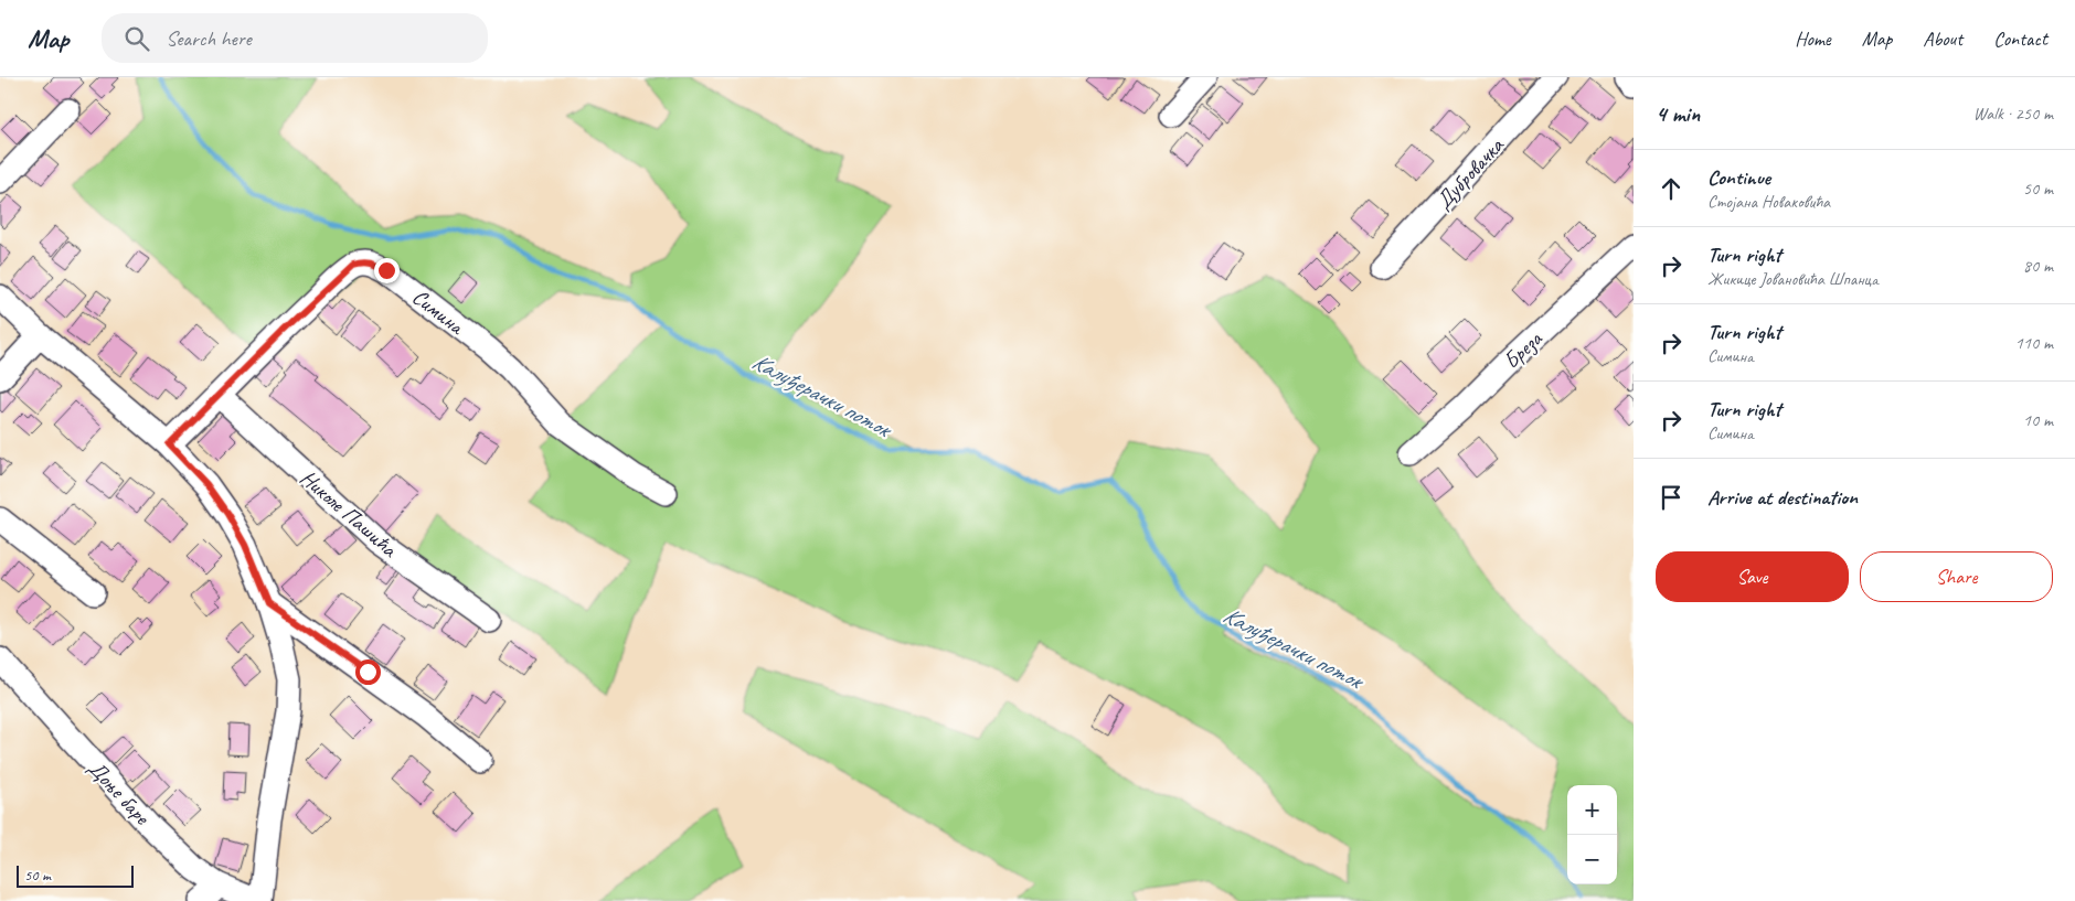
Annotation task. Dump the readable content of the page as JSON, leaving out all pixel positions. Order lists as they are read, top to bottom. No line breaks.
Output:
{"streets":{"street":["Дубровачка","Симина","Бреза","Николе Пашића","Доње баре"]},"crossings":[["Симина","Николе Пашића"]],"water":["Калуђерачки поток"],"scale_bar":"50 m","page":{"header":"Map","search":"Search here","nav":["Home","Map","About","Contact"],"heading":["4 min","Walk · 250 m"],"list":[["Continue","Стојана Новаковића","50 m"],["Turn right","Жикице Јовановића Шпанца","80 m"],["Turn right","Симина","110 m"],["Turn right","Симина","10 m"],"Arrive at destination"],"buttons":["Save","Share"],"map_buttons":["+","−"],"scale":"50 m"}}
